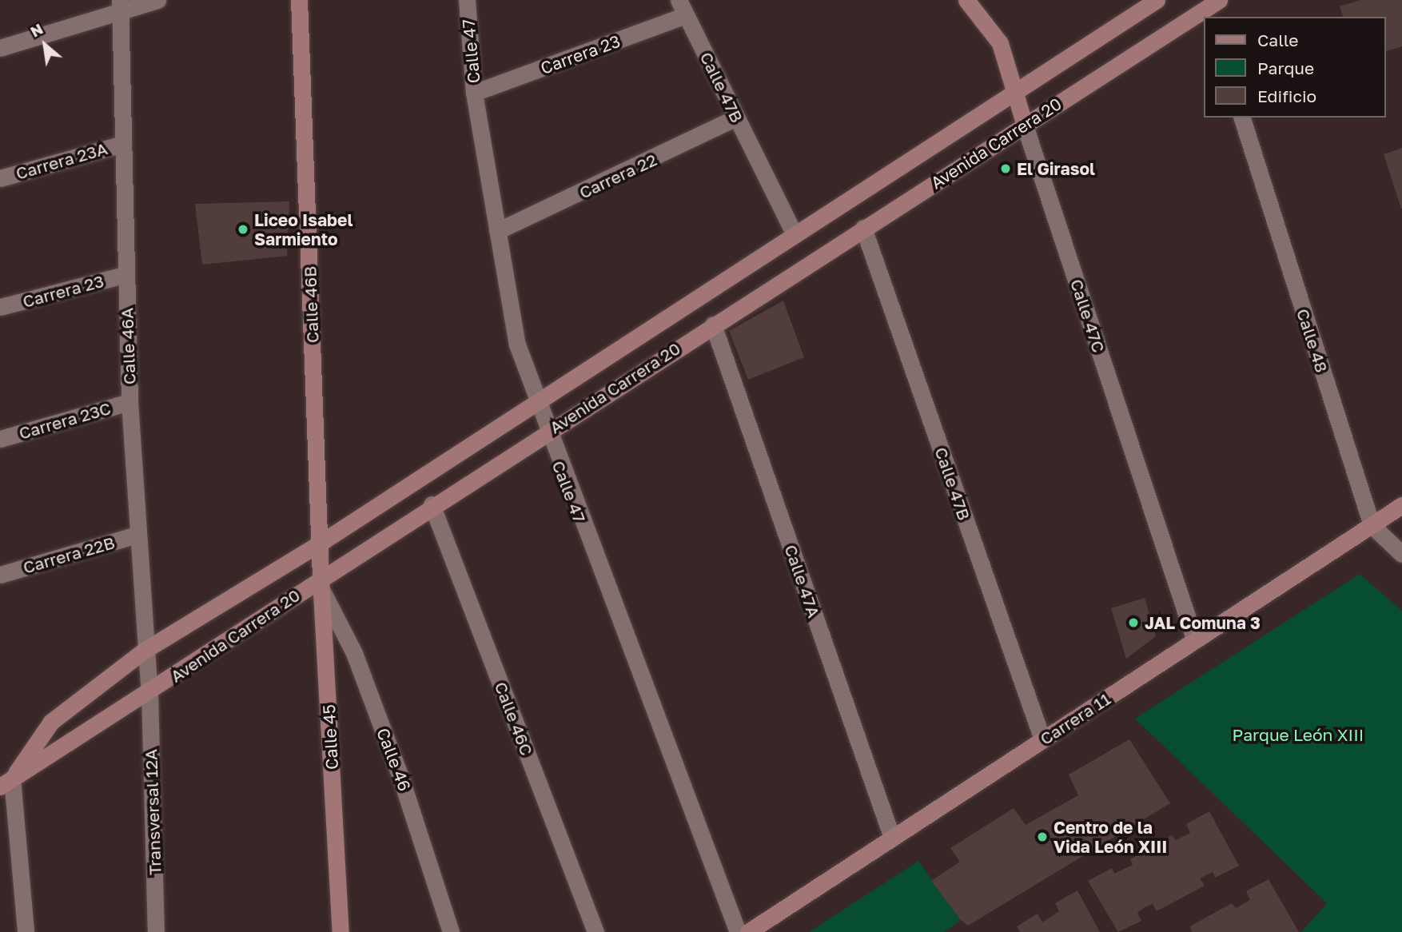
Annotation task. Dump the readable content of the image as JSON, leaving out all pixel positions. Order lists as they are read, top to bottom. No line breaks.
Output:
{"streets":{"street":["Calle 47","Carrera 23","Calle 47B","Avenida Carrera 20","Carrera 23A","Carrera 22","Calle 46B","Calle 47C","Calle 48","Calle 46A","Carrera 23C","Carrera 22B","Calle 47A","Calle 46C","Carrera 11","Calle 45","Calle 46","Transversal 12A"]},"crossings":[["Calle 47","Carrera 23"],["Calle 47","Avenida Carrera 20"],["Calle 47","Carrera 22"],["Carrera 23","Calle 47B"],["Carrera 23","Calle 46A"],["Calle 47B","Avenida Carrera 20"],["Calle 47B","Carrera 22"],["Calle 47B","Carrera 11"],["Avenida Carrera 20","Calle 46B"],["Avenida Carrera 20","Calle 47C"],["Avenida Carrera 20","Calle 46A"],["Avenida Carrera 20","Calle 47A"],["Avenida Carrera 20","Calle 46C"],["Avenida Carrera 20","Calle 45"],["Avenida Carrera 20","Calle 46"],["Avenida Carrera 20","Transversal 12A"],["Carrera 23A","Calle 46A"],["Calle 46B","Calle 45"],["Calle 47C","Carrera 11"],["Calle 48","Carrera 11"],["Calle 46A","Carrera 23C"],["Calle 46A","Carrera 22B"],["Calle 46A","Transversal 12A"],["Calle 47A","Carrera 11"],["Calle 45","Calle 46"]],"parks":["Parque León XIII"],"places":["El Girasol","Liceo Isabel Sarmiento","JAL Comuna 3","Centro de la Vida León XIII"],"legend":["Calle","Parque","Edificio"],"north":"top left"}
